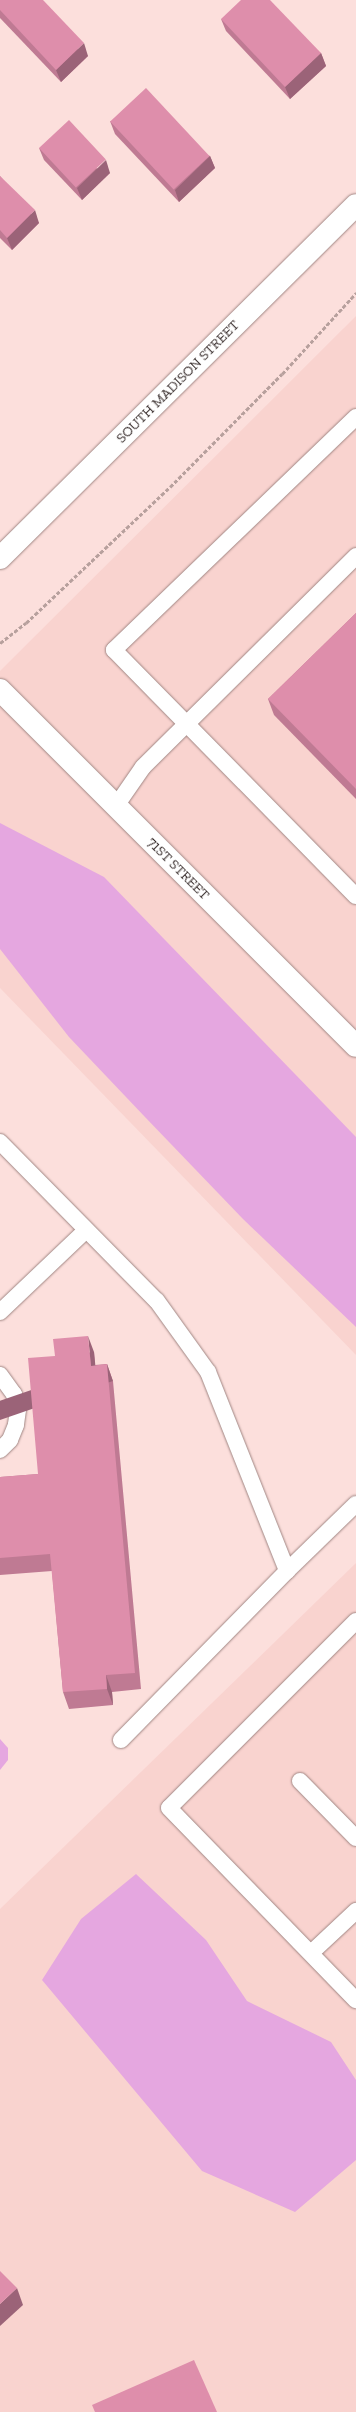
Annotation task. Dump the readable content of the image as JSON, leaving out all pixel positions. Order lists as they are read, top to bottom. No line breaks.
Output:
{"streets":{"street":["SOUTH MADISON STREET","71ST STREET"]}}
